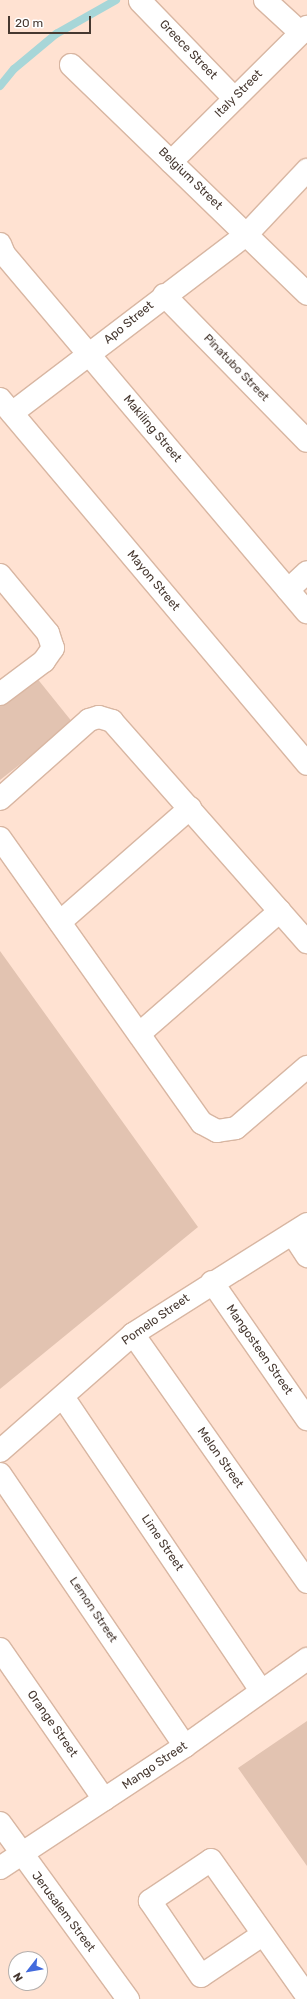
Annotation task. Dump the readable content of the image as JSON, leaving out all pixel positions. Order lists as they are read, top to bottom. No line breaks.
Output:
{"streets":{"street":["Greece Street","Italy Street","Belgium Street","Apo Street","Pinatubo Street","Makiling Street","Mayon Street","Pomelo Street","Mangosteen Street","Melon Street","Lime Street","Lemon Street","Orange Street","Mango Street","Jerusalem Street"]},"crossings":[["Greece Street","Italy Street"],["Italy Street","Belgium Street"],["Belgium Street","Apo Street"],["Apo Street","Pinatubo Street"],["Apo Street","Makiling Street"],["Apo Street","Mayon Street"],["Pomelo Street","Mangosteen Street"],["Pomelo Street","Melon Street"],["Pomelo Street","Lime Street"],["Lime Street","Mango Street"],["Lemon Street","Mango Street"],["Orange Street","Mango Street"],["Mango Street","Jerusalem Street"]],"scale_bar":"20 m","north":"bottom left"}
